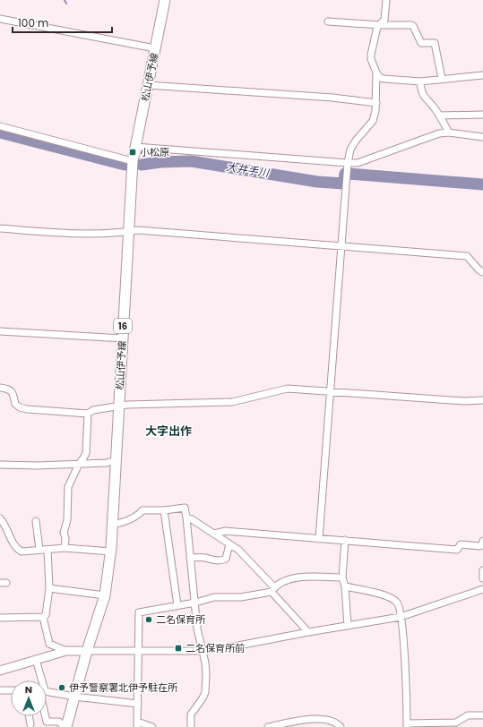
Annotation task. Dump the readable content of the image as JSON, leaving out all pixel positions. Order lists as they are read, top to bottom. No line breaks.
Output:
{"streets":{"main road":["松山伊予線","16"]},"districts":["大字出作"],"water":["大井手川"],"places":{"transit":["小松原","二名保育所前"],"other":["二名保育所","伊予警察署北伊予駐在所"]},"scale_bar":"100 m","north":"top"}
